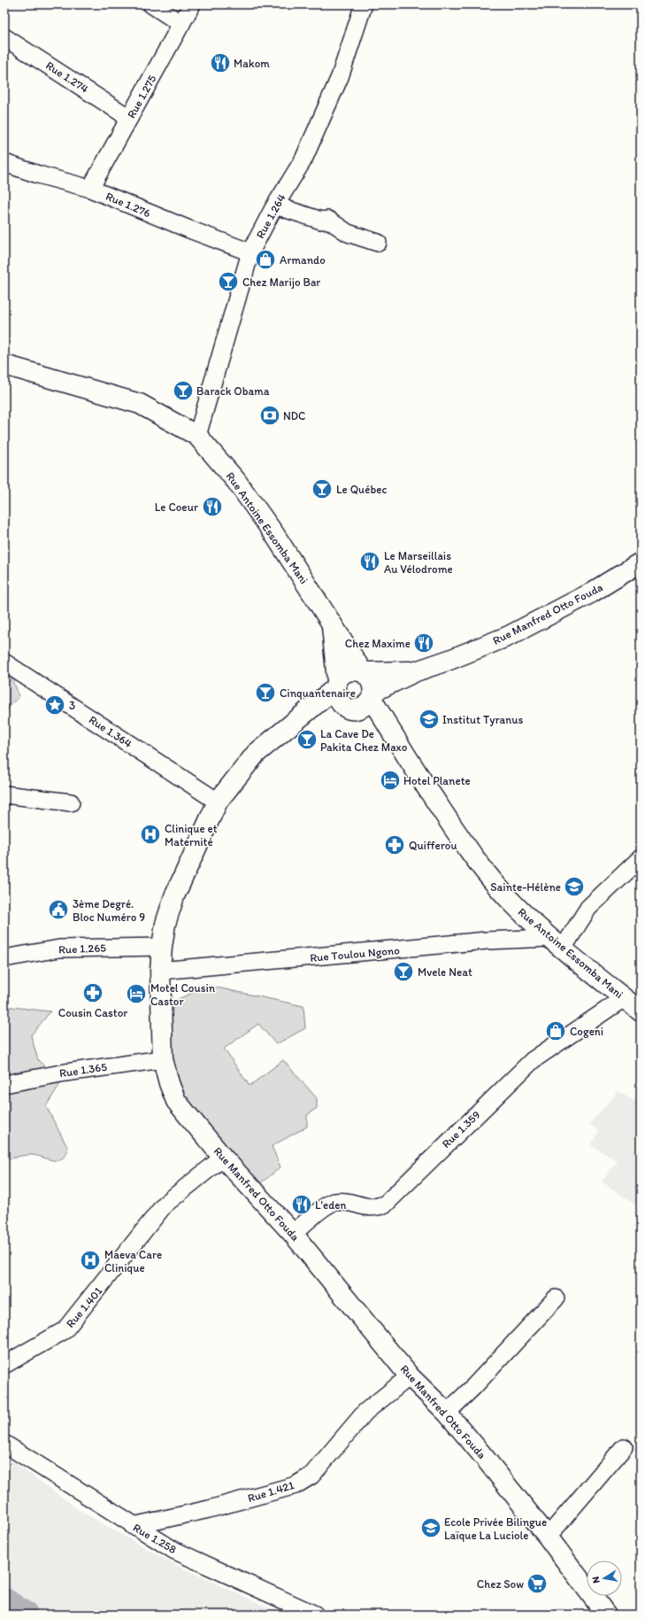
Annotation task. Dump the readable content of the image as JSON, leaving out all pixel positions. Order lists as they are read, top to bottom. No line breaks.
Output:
{"streets":{"street":["Rue 1.274","Rue 1.275","Rue 1.276","Rue 1.264","Rue Antoine Essomba Mani","Rue Manfred Otto Fouda","Rue 1.364","Rue 1.265","Rue Toulou Ngono","Rue 1.365","Rue 1.359","Rue 1.401","Rue 1.421","Rue 1.258"]},"crossings":[["Rue 1.274","Rue 1.275"],["Rue 1.275","Rue 1.276"],["Rue 1.276","Rue 1.264"],["Rue 1.264","Rue Antoine Essomba Mani"],["Rue Antoine Essomba Mani","Rue Manfred Otto Fouda"],["Rue Antoine Essomba Mani","Rue Toulou Ngono"],["Rue Antoine Essomba Mani","Rue 1.359"],["Rue Manfred Otto Fouda","Rue 1.364"],["Rue Manfred Otto Fouda","Rue 1.265"],["Rue Manfred Otto Fouda","Rue Toulou Ngono"],["Rue Manfred Otto Fouda","Rue 1.365"],["Rue Manfred Otto Fouda","Rue 1.359"],["Rue Manfred Otto Fouda","Rue 1.401"],["Rue Manfred Otto Fouda","Rue 1.421"],["Rue 1.421","Rue 1.258"]],"places":{"restaurant":["Makom","Le Coeur","Le Marseillais Au Vélodrome","Chez Maxime","L'eden"],"shop":["Armando","Cogeni"],"bar":["Chez Marijo Bar","Barack Obama","Le Québec","Cinquantenaire","La Cave De Pakita Chez Maxo","Mvele Neat"],"bank":["NDC"],"place":["3"],"school or university":["Institut Tyranus","Sainte-Hélène","Ecole Privée Bilingue Laïque La Luciole"],"hotel":["Hotel Planete","Motel Cousin Castor"],"hospital":["Clinique et Maternité","Maeva Care Clinique"],"pharmacy":["Quifferou","Cousin Castor"],"public building":["3ème Degré. Bloc Numéro 9"],"supermarket":["Chez Sow"]},"north":"left"}
